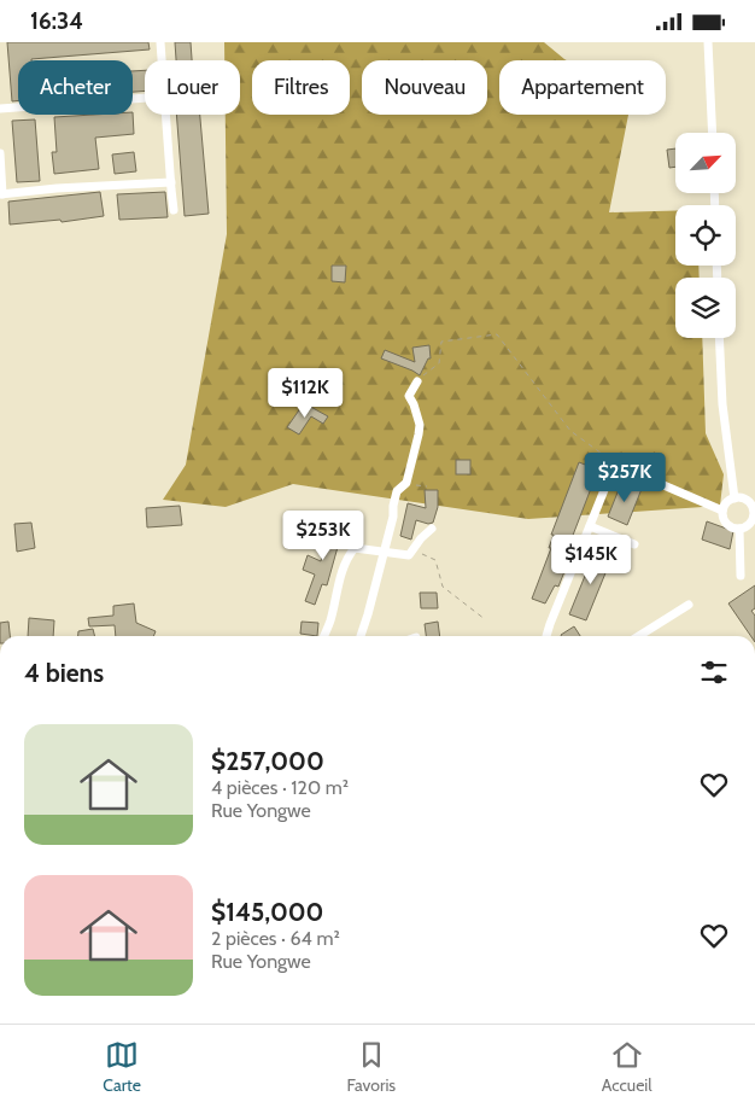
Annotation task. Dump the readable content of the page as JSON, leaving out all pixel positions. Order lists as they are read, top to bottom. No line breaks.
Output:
{"north":"top right","page":{"status":"16:34","chip":["Acheter","Louer","Filtres","Nouveau","Appartement"],"price":["$112K","$257K","$253K","$145K"],"heading":"4 biens","list":[{"name":"$257,000","note":"4 pièces · 120 m² · Rue Yongwe"},{"name":"$145,000","note":"2 pièces · 64 m² · Rue Yongwe"}],"tabs":["Carte","Favoris","Accueil"]}}
